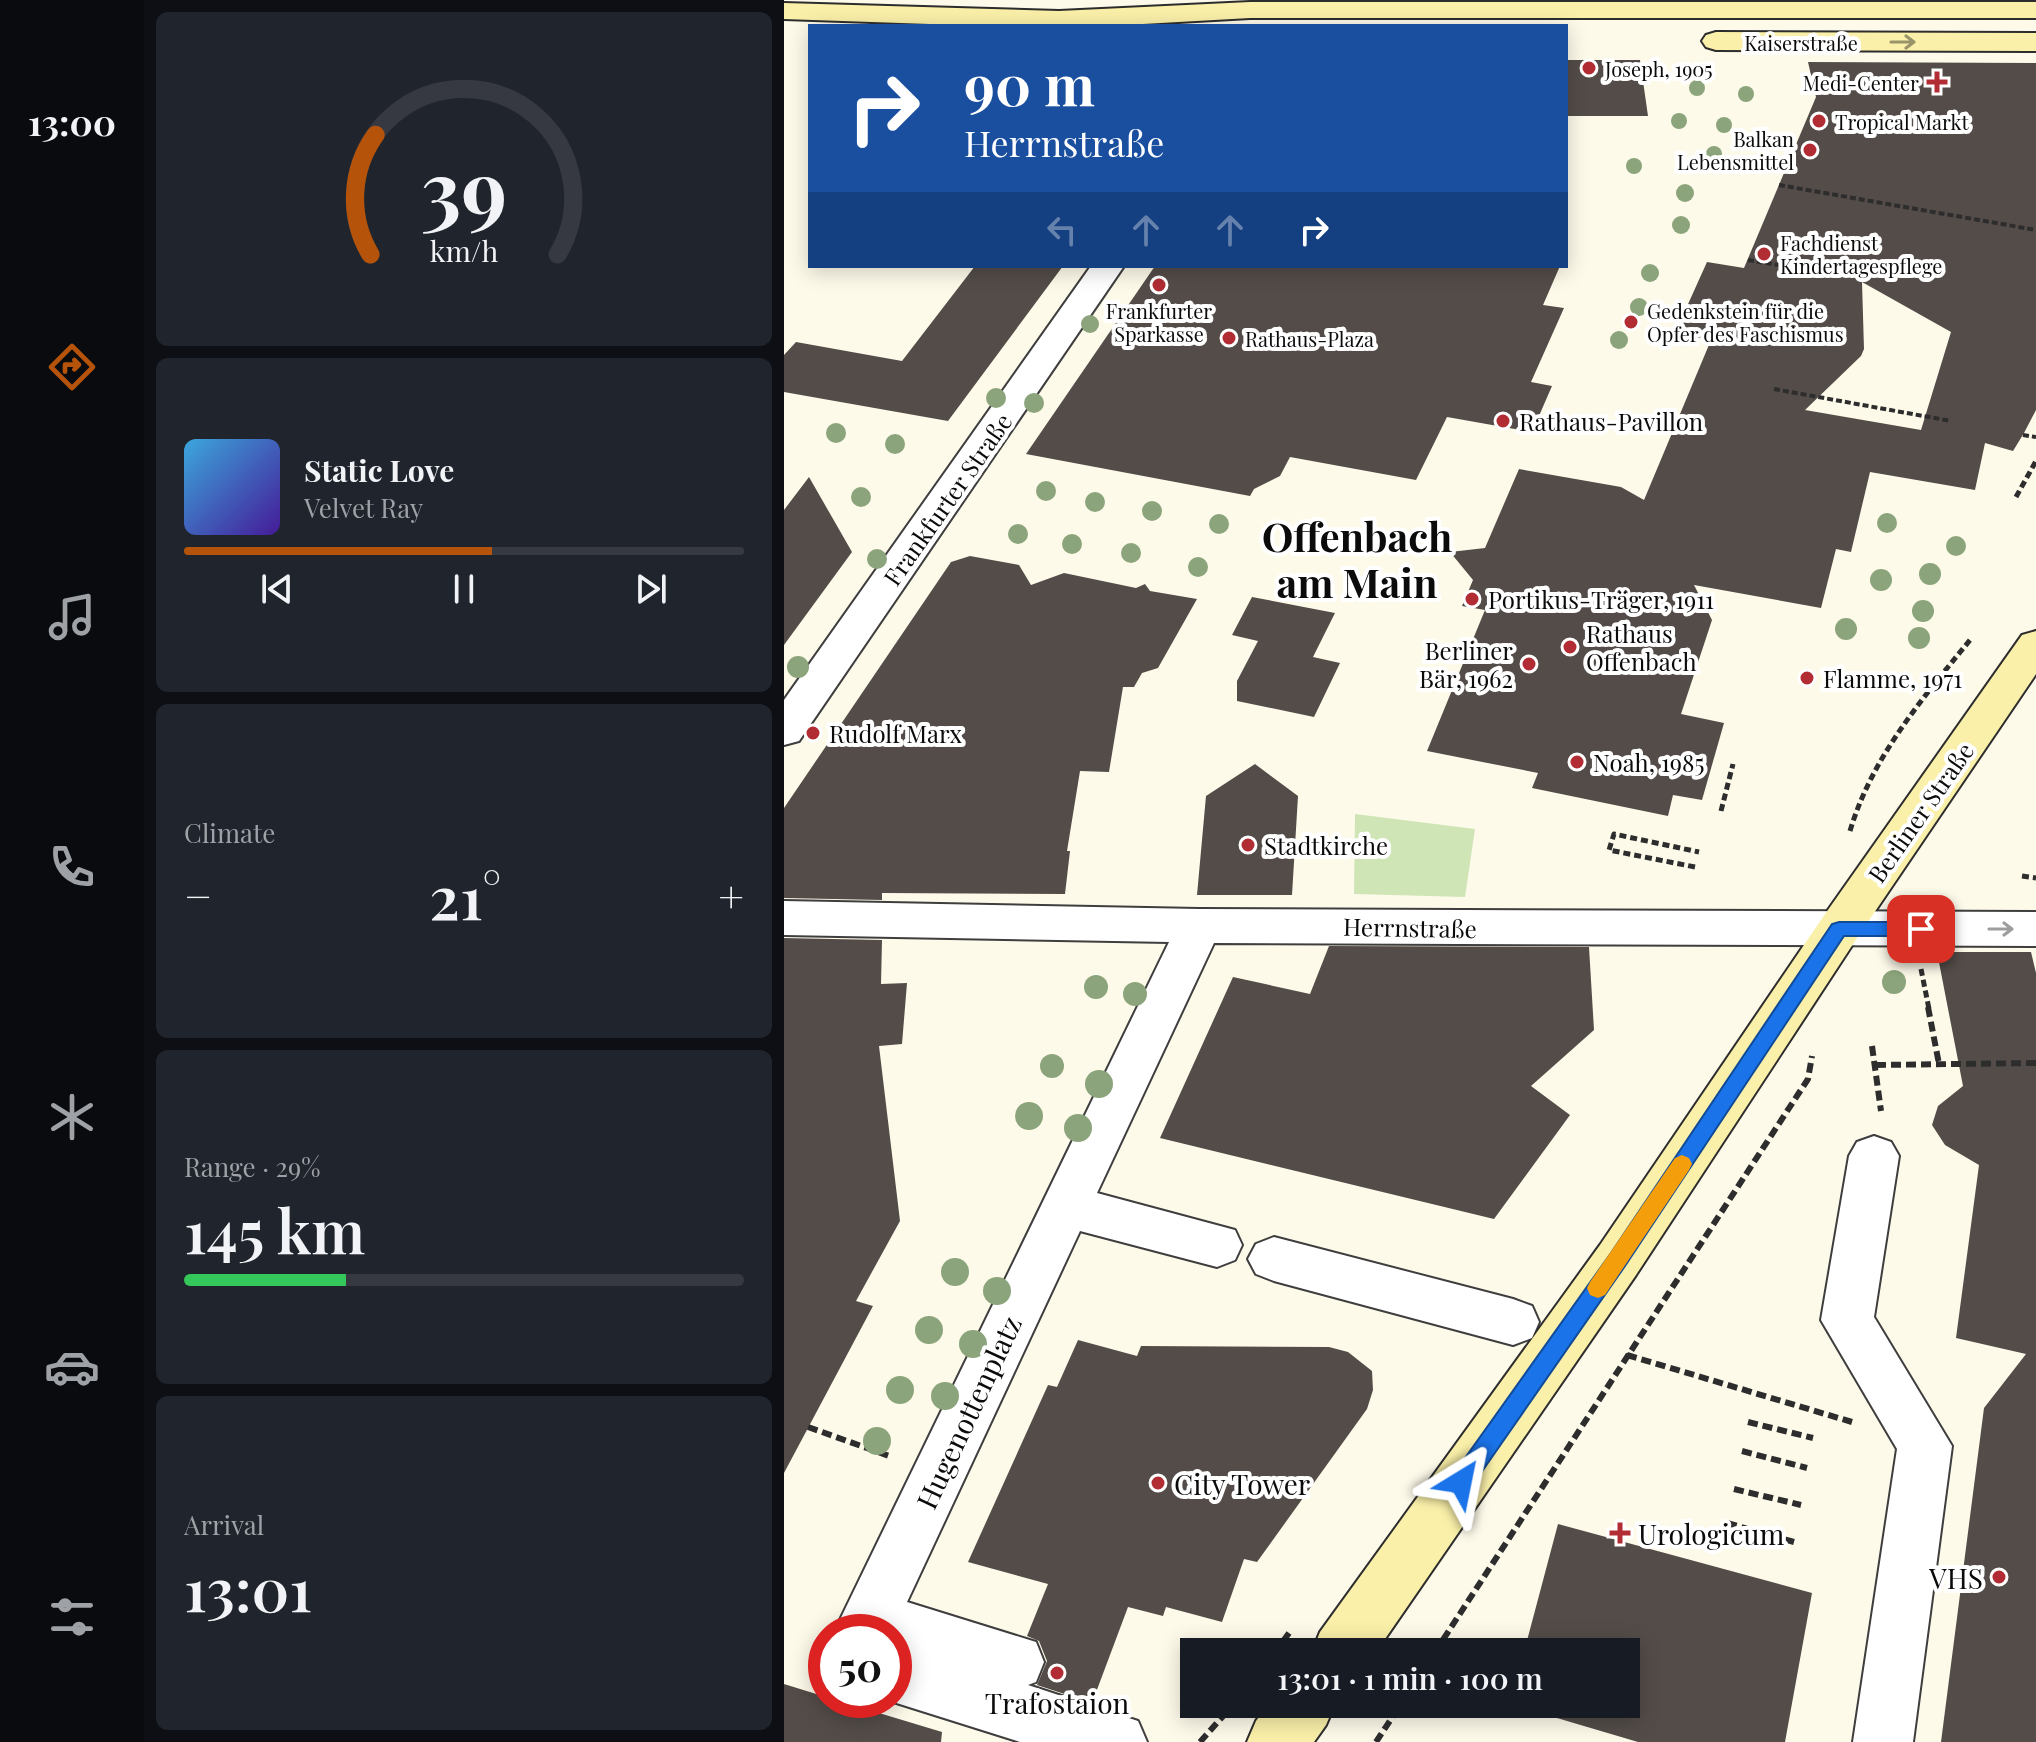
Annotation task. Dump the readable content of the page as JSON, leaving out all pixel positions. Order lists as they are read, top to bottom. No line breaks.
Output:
{"streets":{"main road":["Kaiserstraße","Berliner Straße"],"street":["Frankfurter Straße","Herrnstraße","Hugenottenplatz"]},"crossings":[["Berliner Straße","Herrnstraße"],["Herrnstraße","Hugenottenplatz"]],"districts":["Offenbach am Main"],"places":{"other":["Joseph, 1905","Tropical Markt","Balkan Lebensmittel","Fachdienst Kindertagespflege","Frankfurter Sparkasse","Gedenkstein für die Opfer des Faschismus","Rathaus-Plaza","Rathaus-Pavillon","Portikus-Träger, 1911","Rathaus Offenbach","Berliner Bär, 1962","Flamme, 1971","Rudolf Marx","Noah, 1985","Stadtkirche","City Tower","VHS","Trafostaion"],"health":["Medi-Center","Urologicum"]},"page":{"tabs":"13:00","turn":["90 m","Herrnstraße"],"song":["Static Love","Velvet Ray"],"tile":["Climate",["Range · 29%","145 km"],["Arrival","13:01"]],"heat":["−","21°","+"],"limit":"50","trip":"13:01 · 1 min · 100 m","gauge":["39","km/h"]}}
